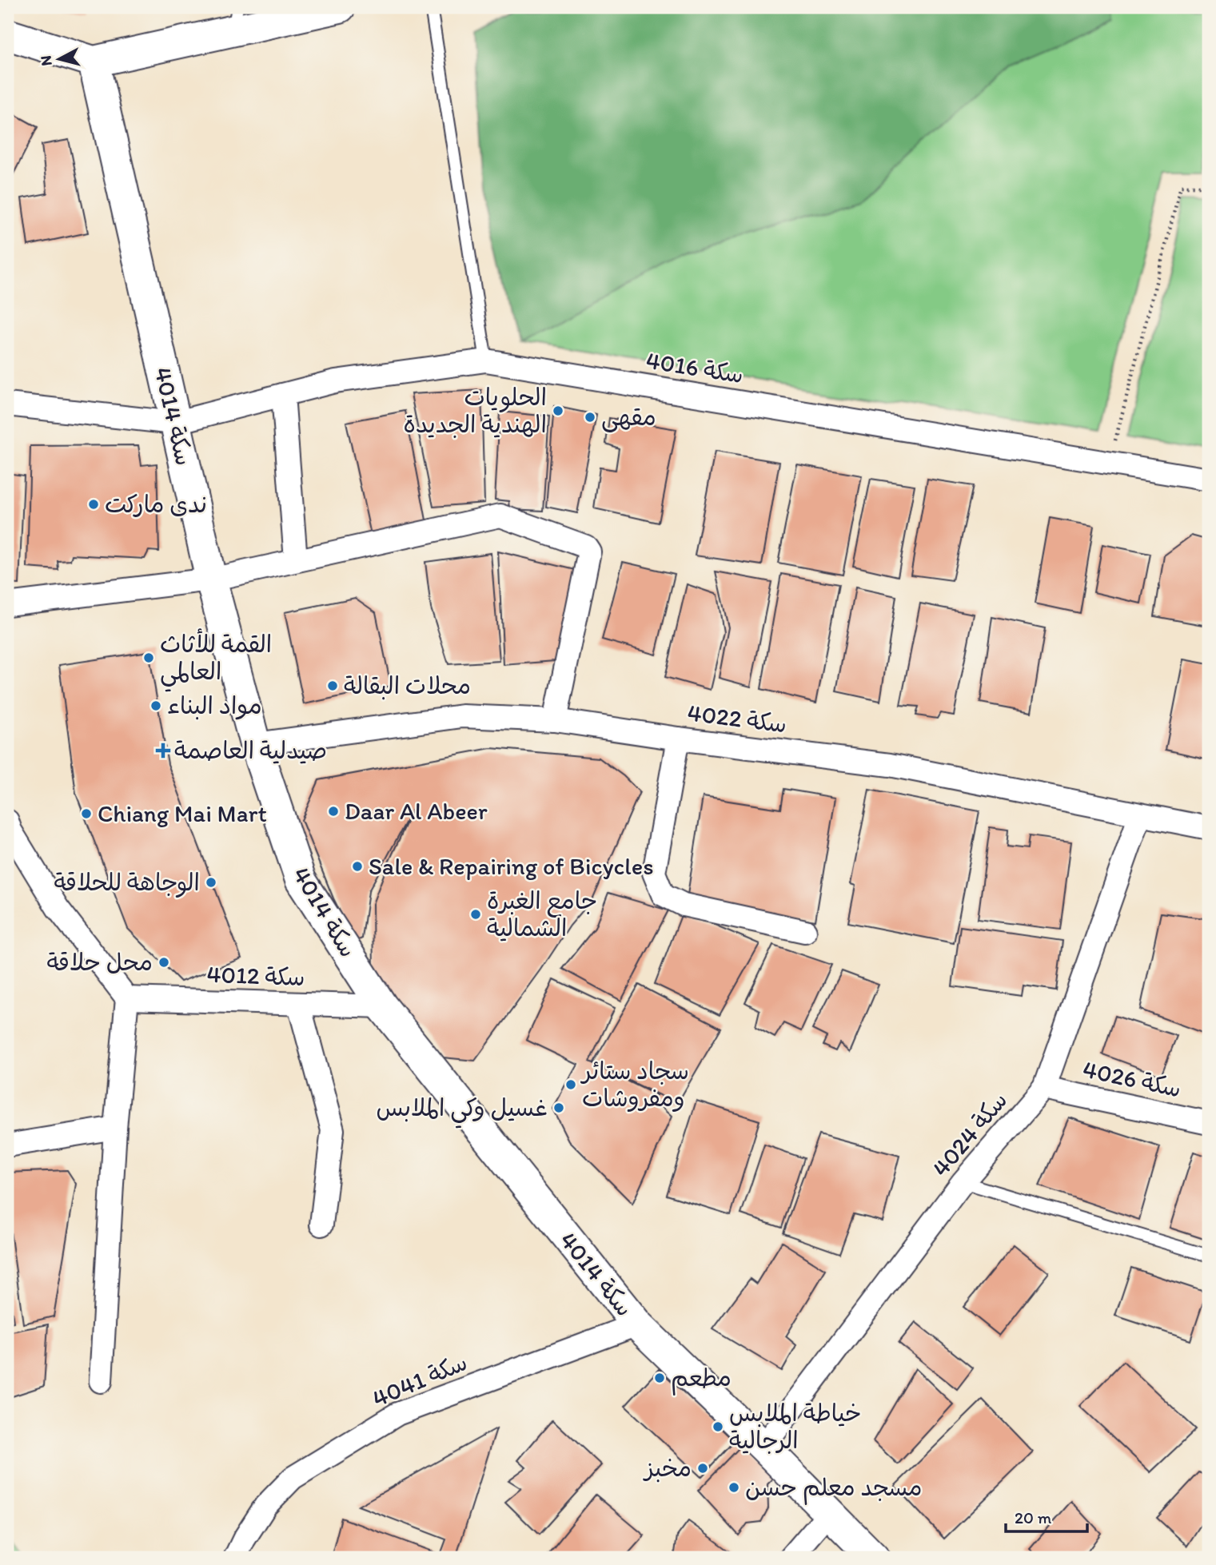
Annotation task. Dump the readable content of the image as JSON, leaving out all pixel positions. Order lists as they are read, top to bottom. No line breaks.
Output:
{"streets":{"street":["سكة 4016","سكة 4014","سكة 4022","سكة 4012","سكة 4026","سكة 4024","سكة 4041"]},"crossings":[["سكة 4016","سكة 4014"],["سكة 4014","سكة 4022"],["سكة 4014","سكة 4012"],["سكة 4014","سكة 4024"],["سكة 4014","سكة 4041"],["سكة 4022","سكة 4024"],["سكة 4026","سكة 4024"]],"places":{"other":["الحلويات الهندية الجديدة","مقهى","ندى ماركت","القمة للأثاث العالمي","محلات البقالة","مواد البناء","Daar Al Abeer","Chiang Mai Mart","Sale & Repairing of Bicycles","الوجاهة للحلاقة","جامع الغبرة الشمالية","محل حلاقة","سجاد ستائر ومفروشات","غسيل وكي الملابس","مطعم","خياطة الملابس الرجالية","مخبز","مسجد معلم حسن"],"health":["صيدلية العاصمة"]},"scale_bar":"20 m","north":"left"}
